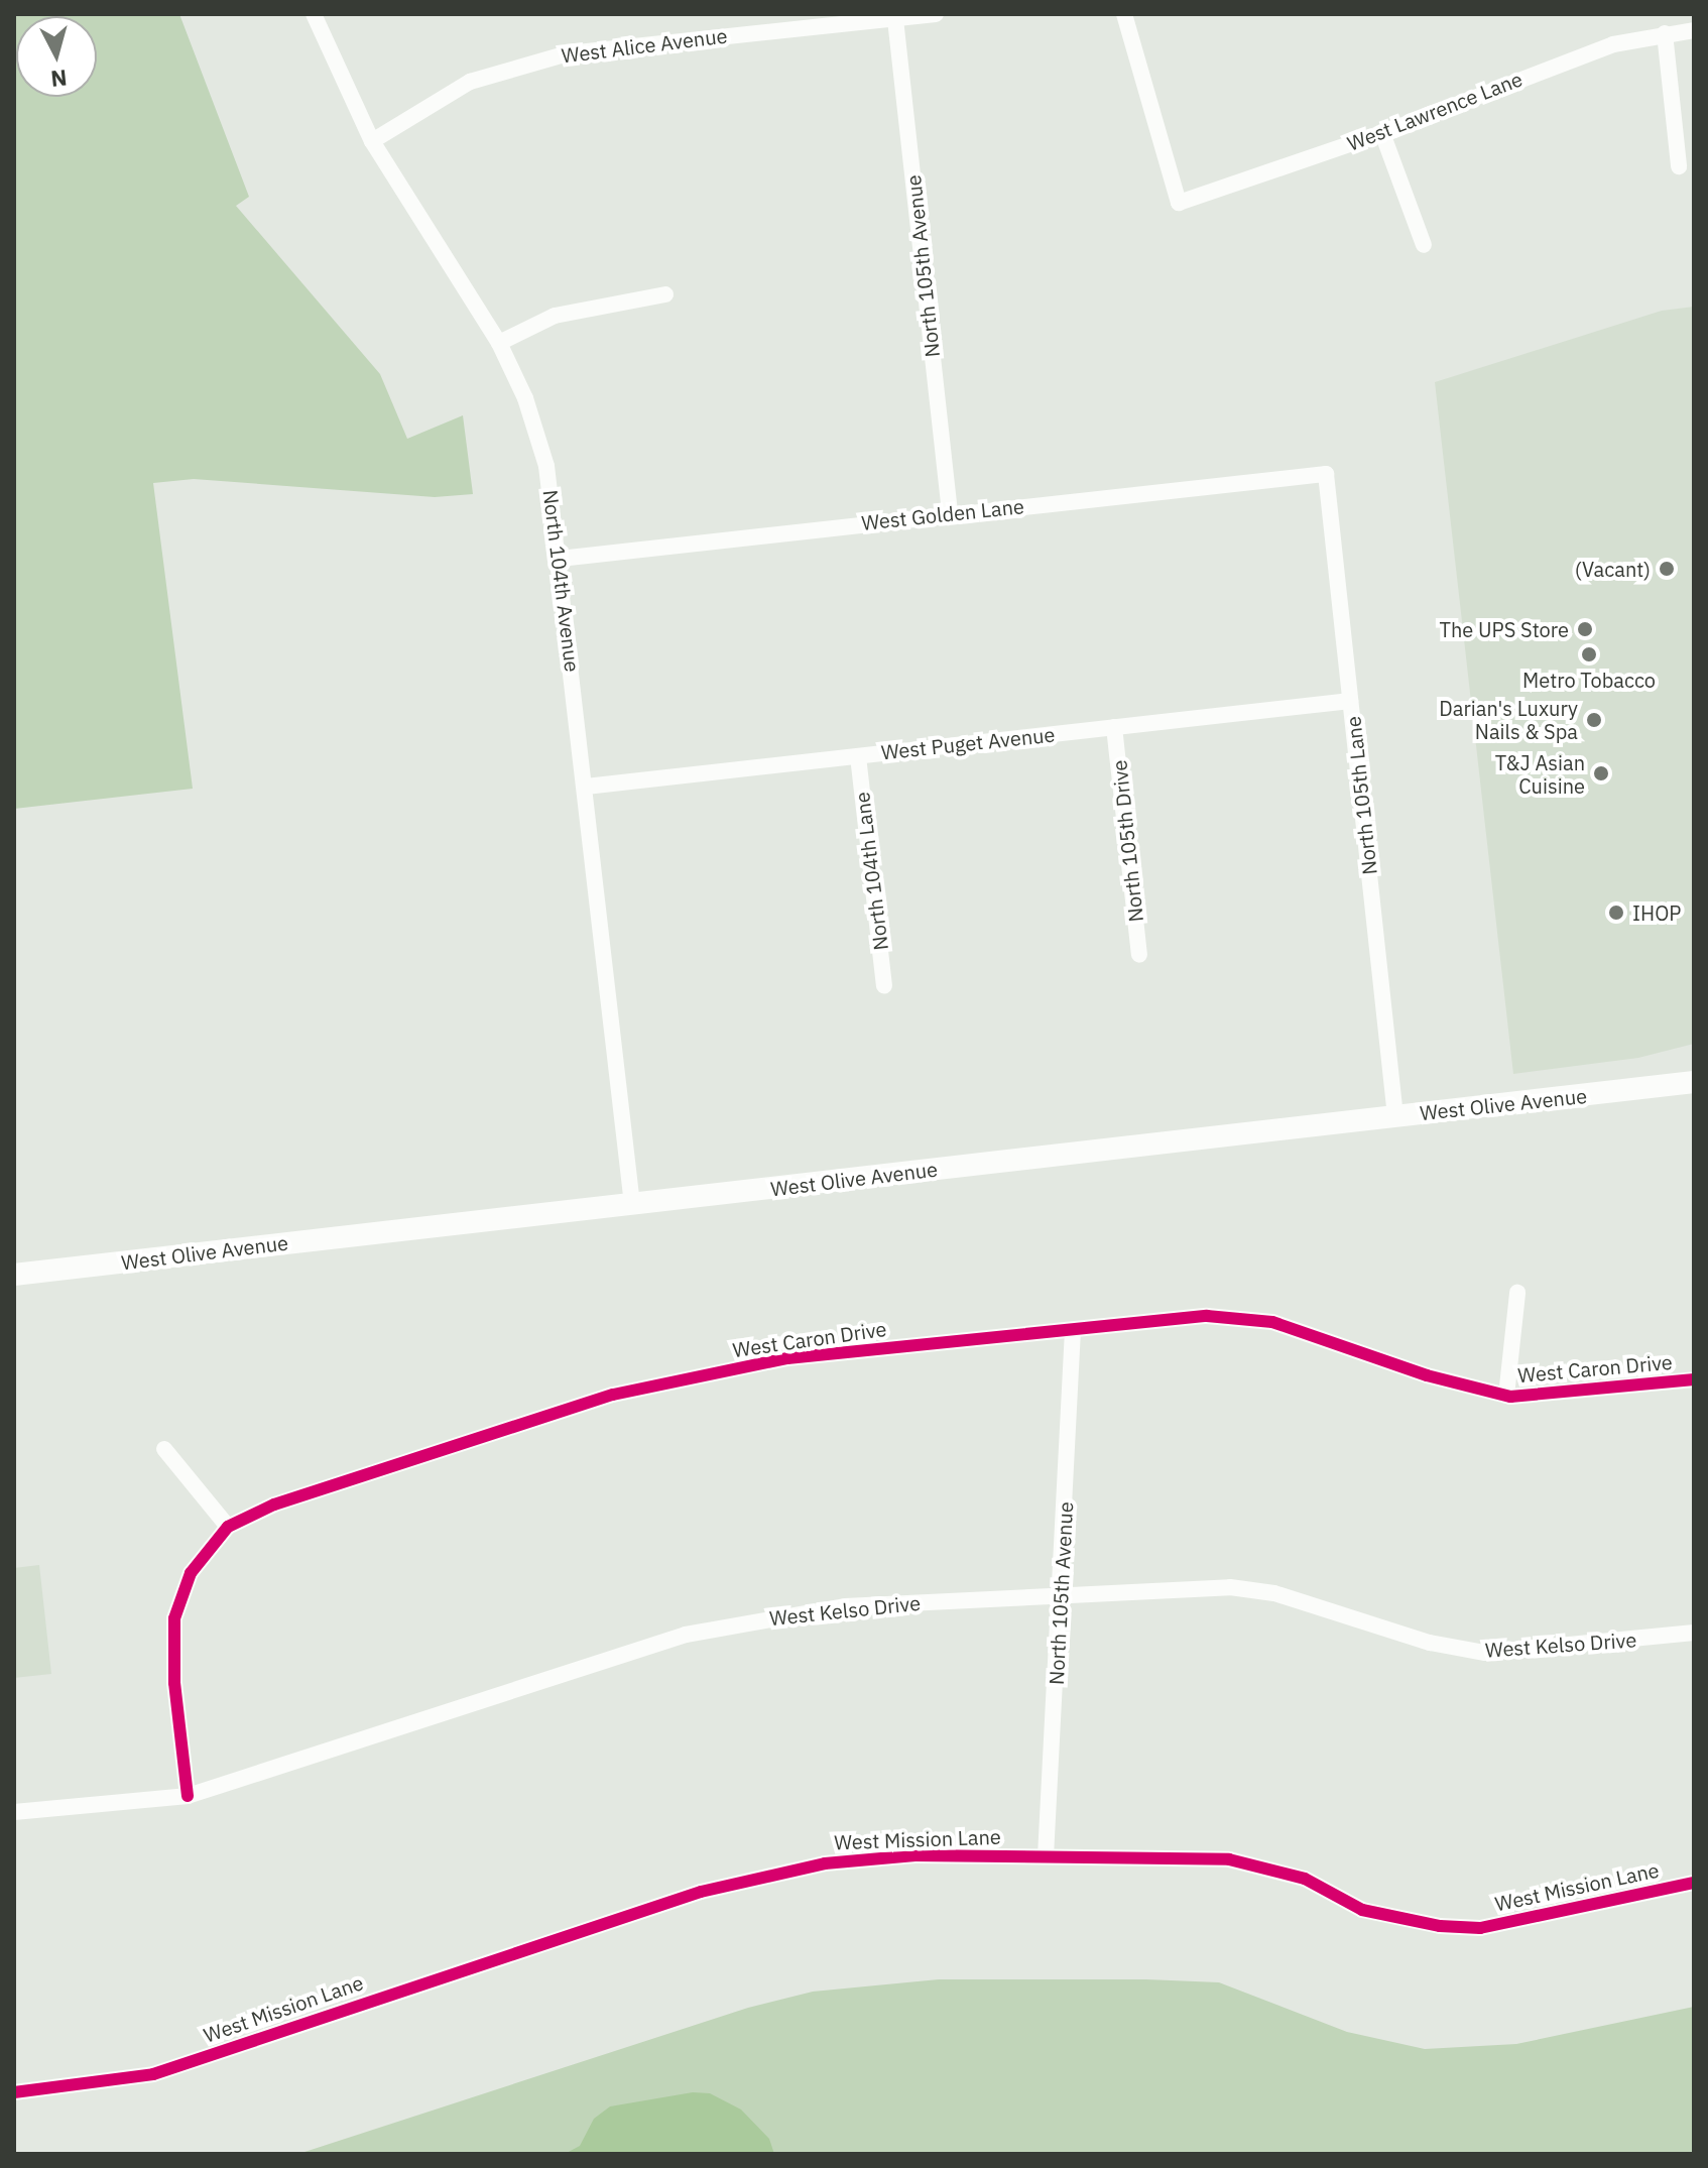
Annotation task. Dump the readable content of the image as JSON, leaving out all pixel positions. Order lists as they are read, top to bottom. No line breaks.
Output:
{"streets":{"main road":["West Olive Avenue"],"street":["West Alice Avenue","West Lawrence Lane","North 105th Avenue","West Golden Lane","North 104th Avenue","West Puget Avenue","North 105th Lane","North 105th Drive","North 104th Lane","West Caron Drive","West Kelso Drive","West Mission Lane"]},"crossings":[["West Alice Avenue","North 105th Avenue"],["West Alice Avenue","North 104th Avenue"],["North 105th Avenue","West Golden Lane"],["North 105th Avenue","West Caron Drive"],["North 105th Avenue","West Kelso Drive"],["North 105th Avenue","West Mission Lane"],["West Golden Lane","North 104th Avenue"],["West Golden Lane","North 105th Lane"],["North 104th Avenue","West Puget Avenue"],["North 104th Avenue","West Olive Avenue"],["West Puget Avenue","North 105th Lane"],["West Puget Avenue","North 105th Drive"],["West Puget Avenue","North 104th Lane"],["North 105th Lane","West Olive Avenue"],["West Caron Drive","West Kelso Drive"]],"places":["(Vacant)","The UPS Store","Metro Tobacco","Darian's Luxury Nails & Spa","T&J Asian Cuisine","IHOP"],"north":"bottom"}
